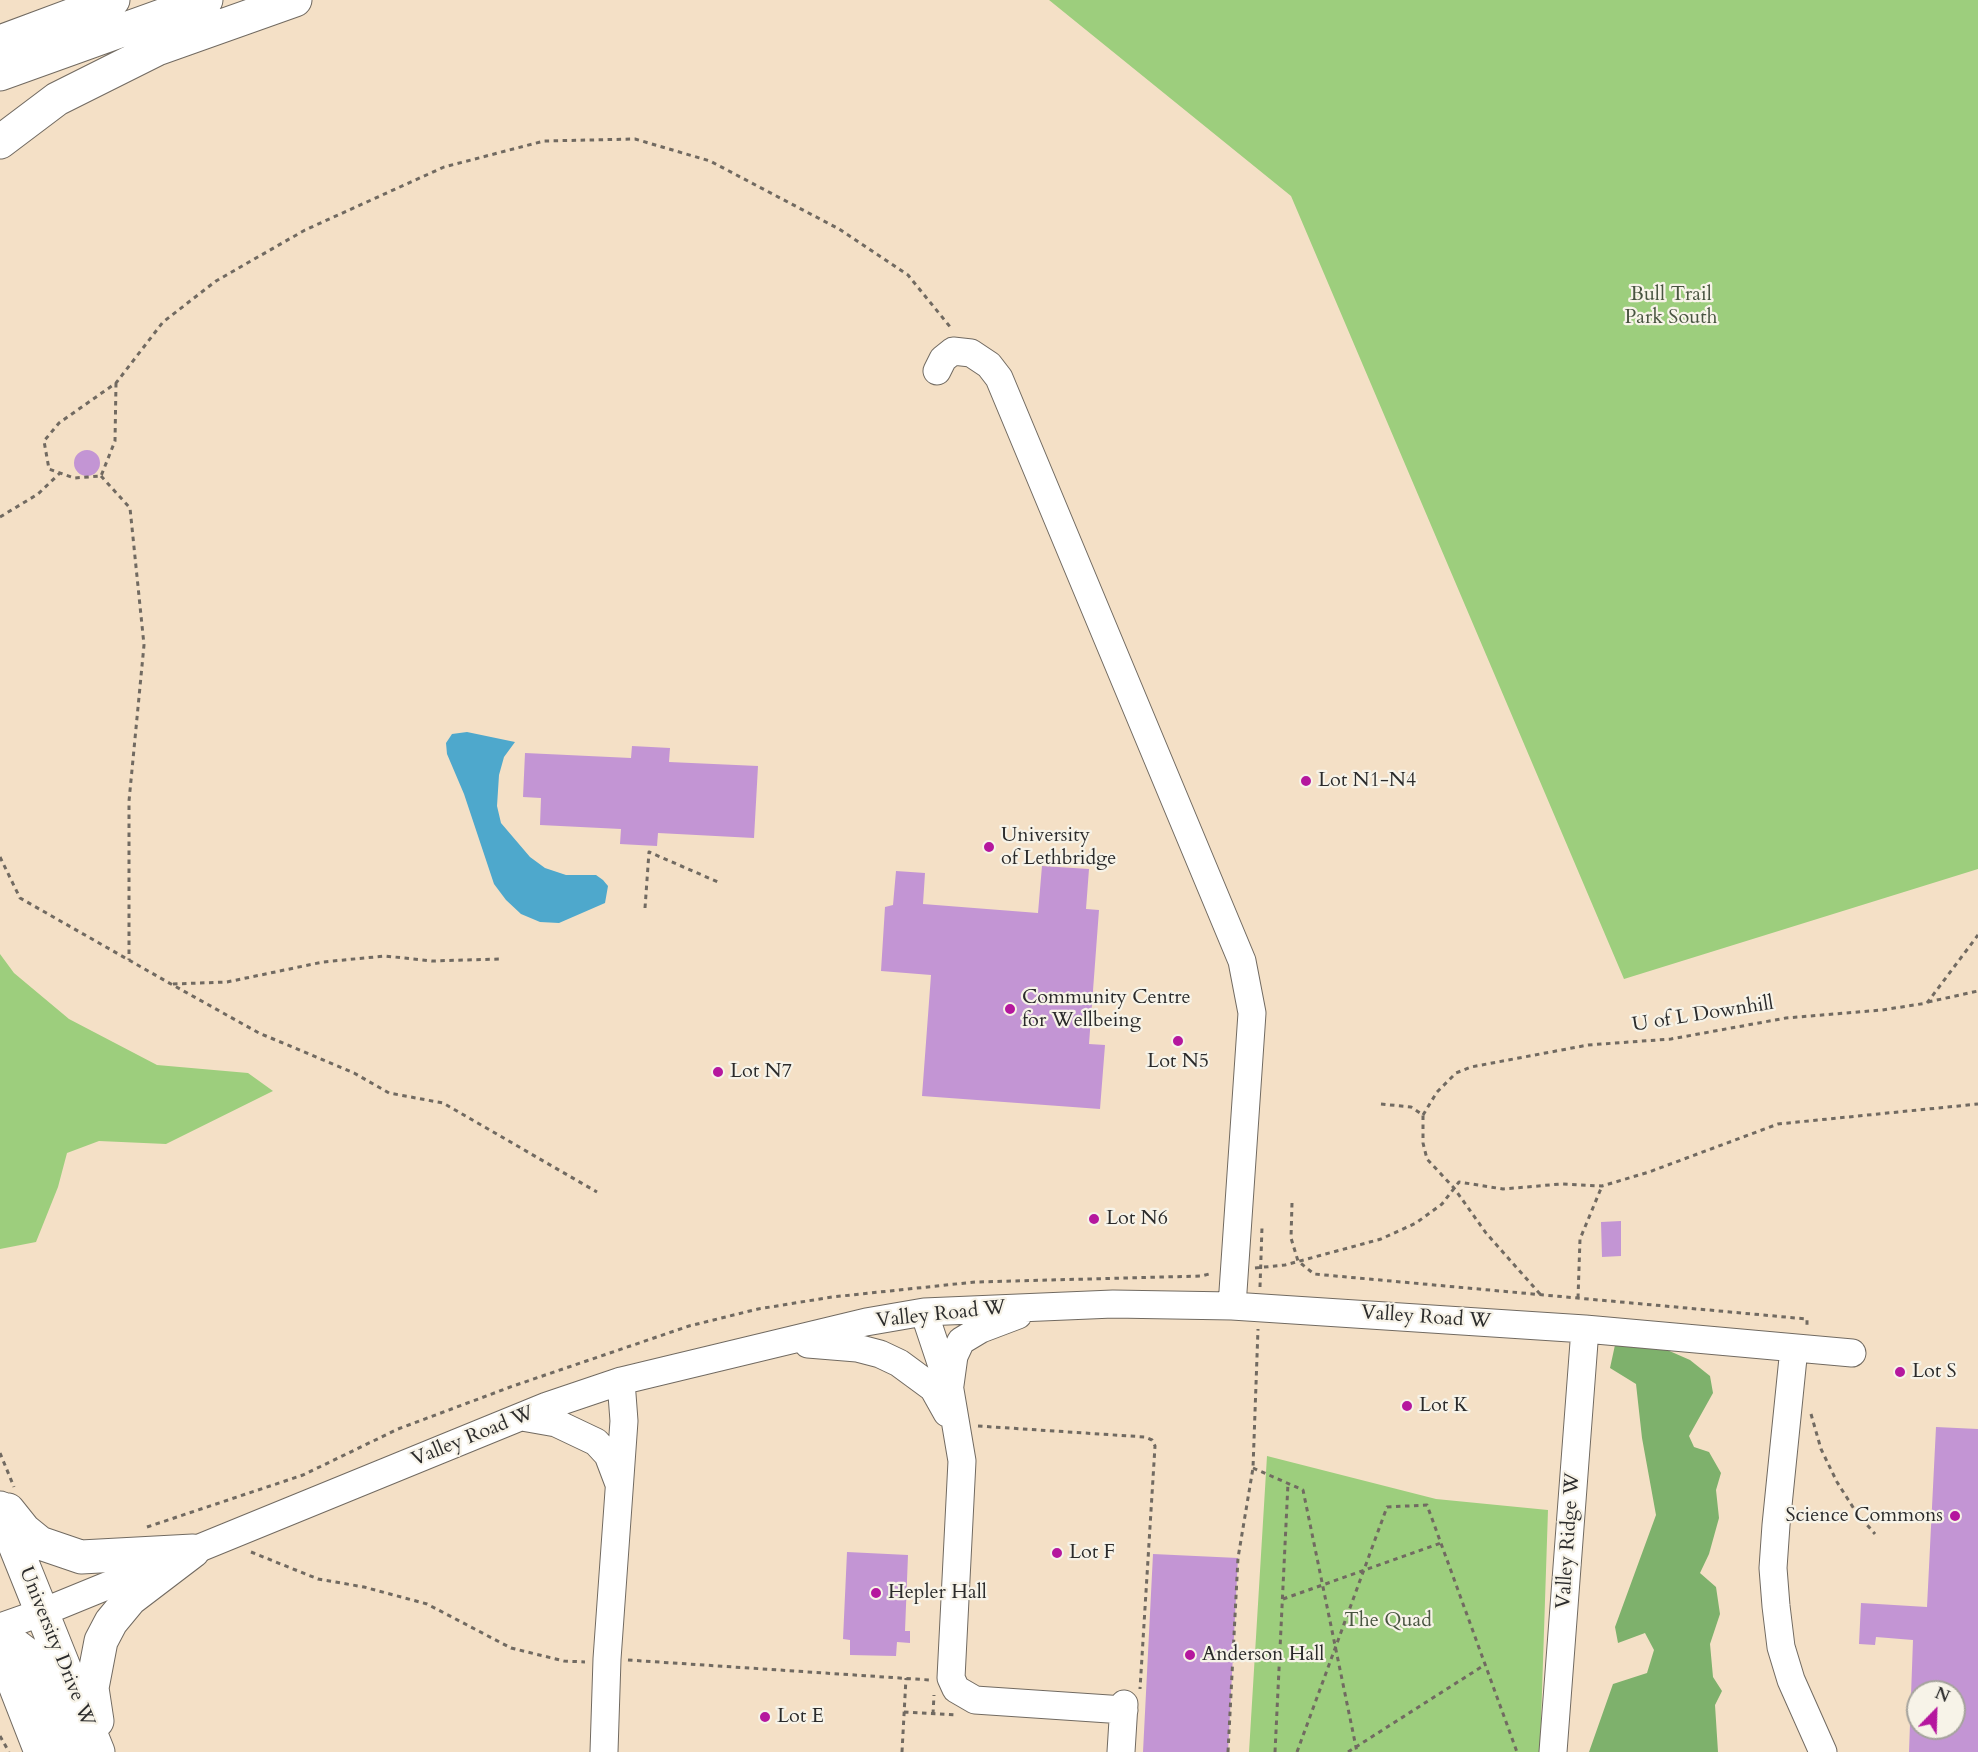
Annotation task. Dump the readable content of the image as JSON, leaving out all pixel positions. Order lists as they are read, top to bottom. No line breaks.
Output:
{"streets":{"main road":["University Drive W"],"street":["Valley Road W","Valley Ridge W"],"path":["U of L Downhill"]},"crossings":[["Valley Road W","Valley Ridge W"],["Valley Road W","University Drive W"]],"parks":["Bull Trail Park South","The Quad"],"places":["Lot N1-N4","University of Lethbridge","Community Centre for Wellbeing","Lot N5","Lot N7","Lot N6","Lot S","Lot K","Science Commons","Lot F","Hepler Hall","Anderson Hall","Lot E"],"north":"top right"}
